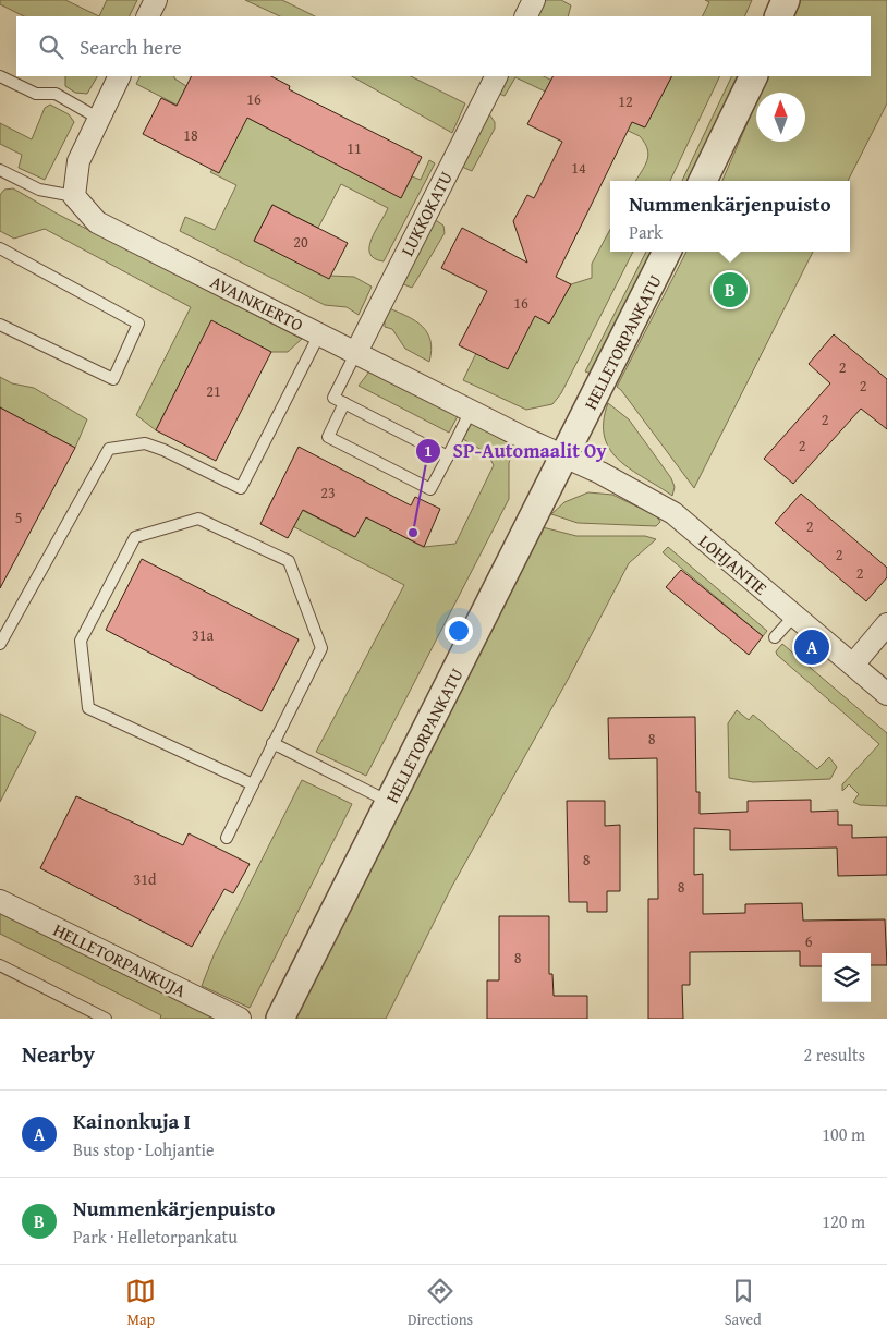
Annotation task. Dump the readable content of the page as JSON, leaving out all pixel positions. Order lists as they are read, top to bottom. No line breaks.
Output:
{"streets":{"street":["LUKKOKATU","AVAINKIERTO","HELLETORPANKATU","LOHJANTIE","HELLETORPANKUJA"]},"crossings":[["LUKKOKATU","AVAINKIERTO"],["AVAINKIERTO","HELLETORPANKATU"],["AVAINKIERTO","LOHJANTIE"],["HELLETORPANKATU","LOHJANTIE"]],"places":["SP-Automaalit Oy"],"house_numbers":["16","12","18","11","14","20","16","2","2","21","2","2","23","5","2","2","2","31a","8","8","31d","8","6","8"],"north":"top","page":{"search":"Search here","popup":["Nummenkärjenpuisto","Park"],"pins":["B","A"],"heading":["Nearby","2 results"],"list":[{"mark":"A","name":"Kainonkuja I","note":"Bus stop · Lohjantie","value":"100 m"},{"mark":"B","name":"Nummenkärjenpuisto","note":"Park · Helletorpankatu","value":"120 m"}],"nav":["Map","Directions","Saved"]}}
